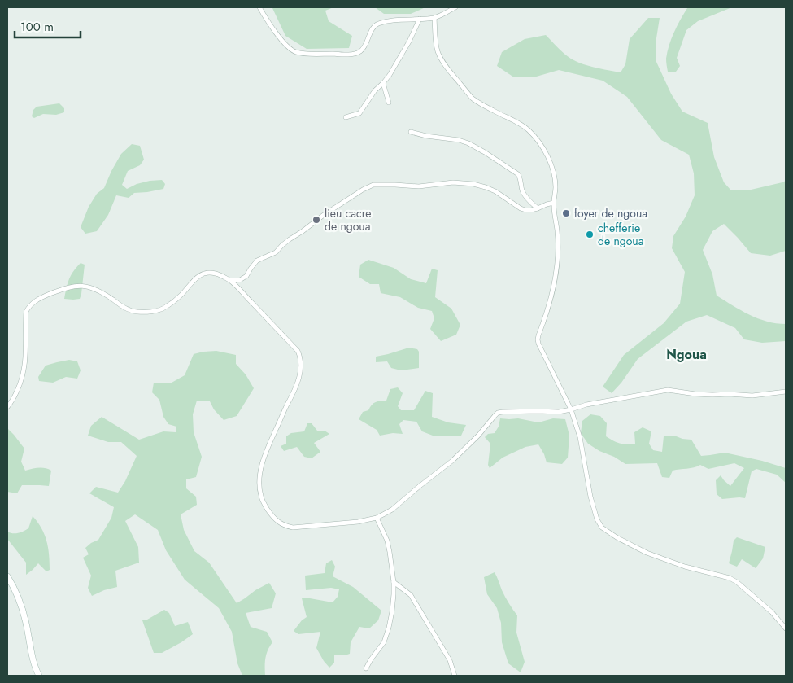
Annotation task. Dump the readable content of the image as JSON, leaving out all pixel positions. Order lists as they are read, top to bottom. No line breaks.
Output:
{"districts":["Ngoua"],"places":["foyer de ngoua","lieu cacre de ngoua","chefferie de ngoua"],"scale_bar":"100 m"}
